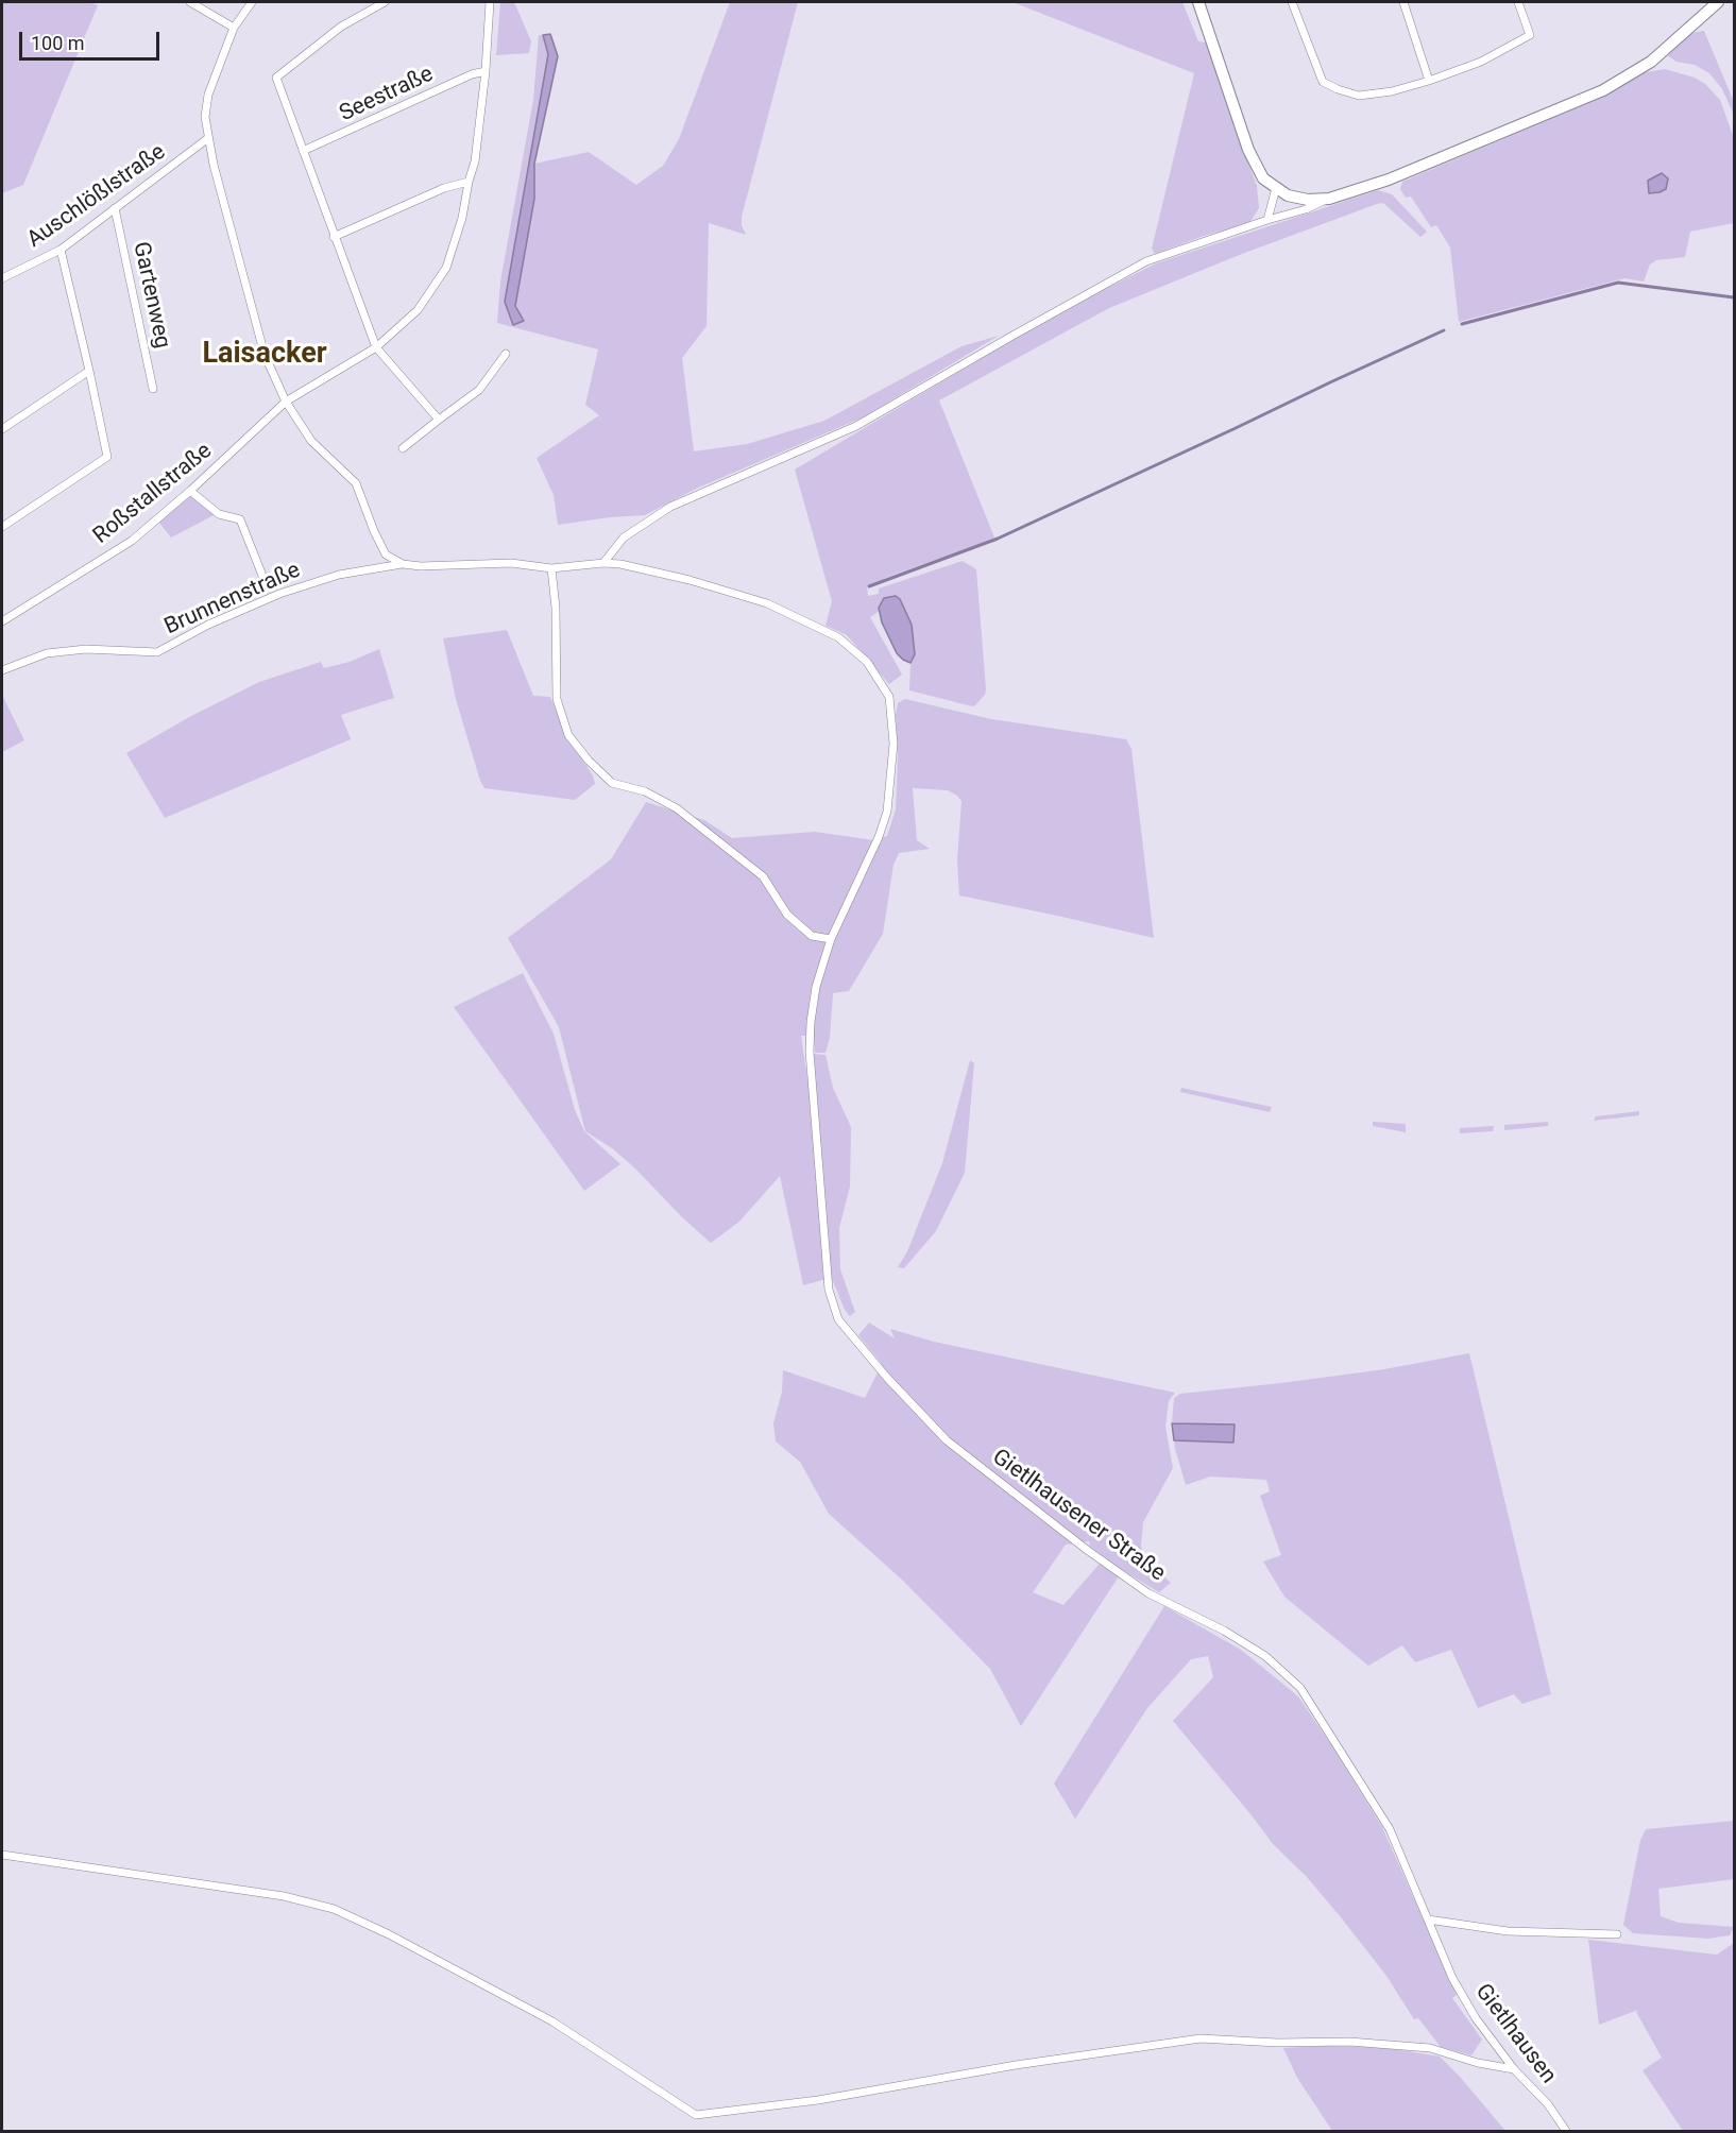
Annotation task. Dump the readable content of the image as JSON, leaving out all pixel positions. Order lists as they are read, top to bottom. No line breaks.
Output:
{"streets":{"street":["Seestraße","Auschlößlstraße","Gartenweg","Roßstallstraße","Brunnenstraße","Gietlhausener Straße","Gietlhausen"]},"crossings":[["Auschlößlstraße","Gartenweg"],["Brunnenstraße","Gietlhausener Straße"],["Gietlhausener Straße","Gietlhausen"]],"districts":["Laisacker"],"scale_bar":"100 m"}
